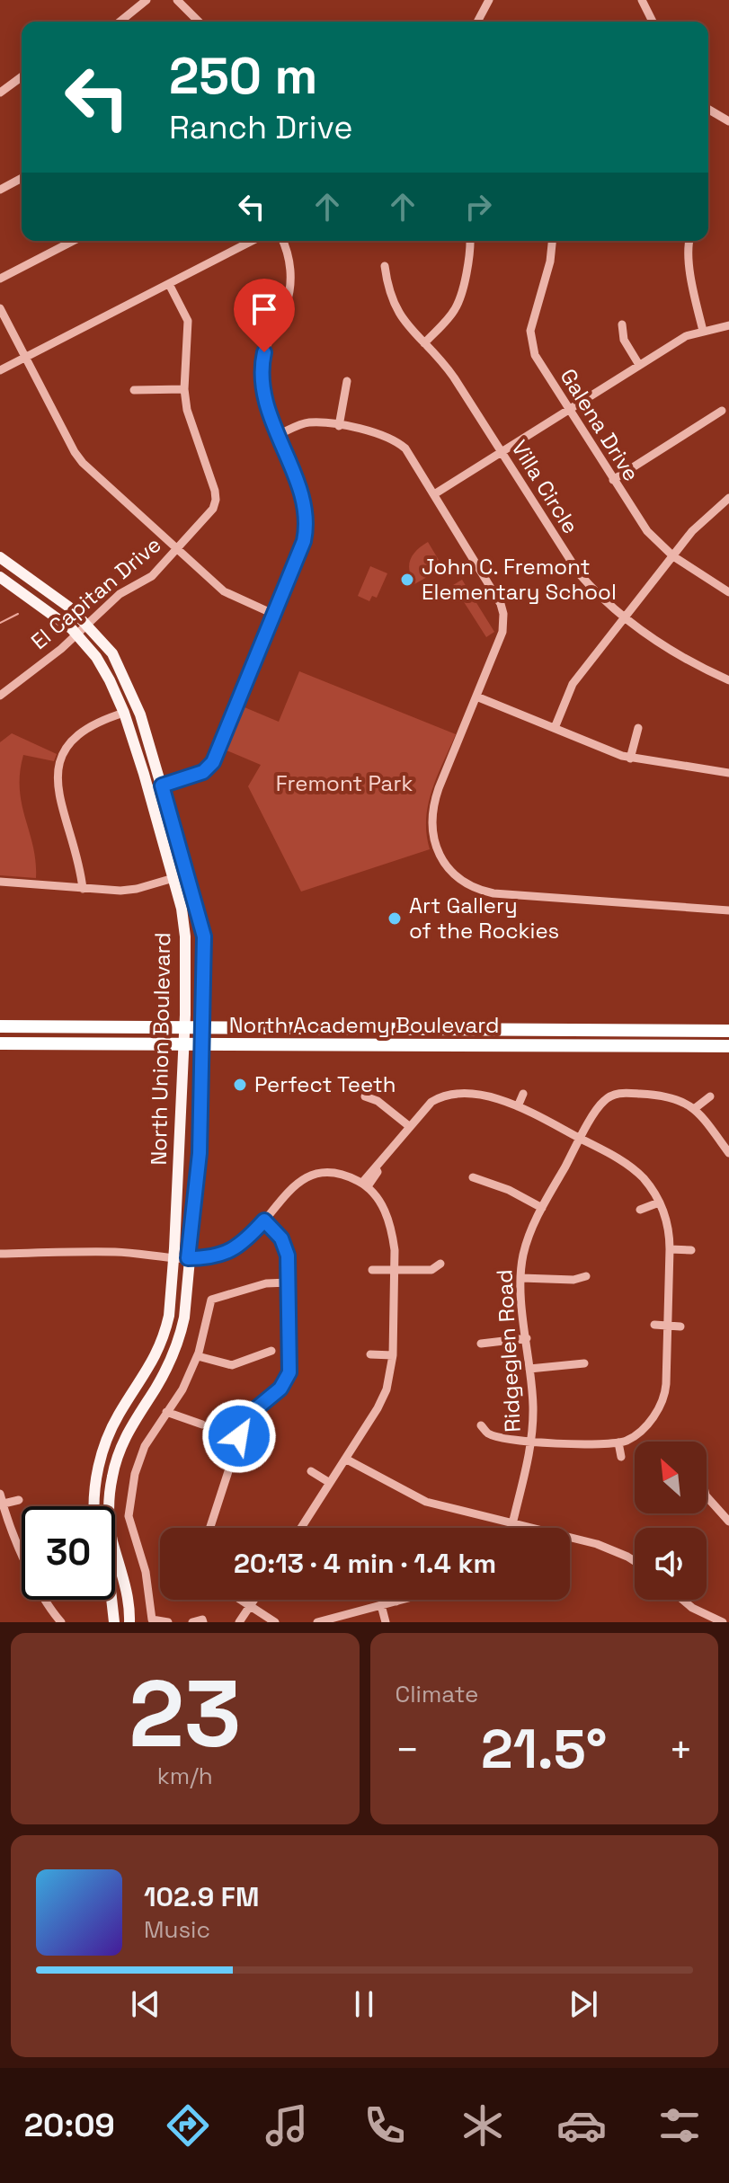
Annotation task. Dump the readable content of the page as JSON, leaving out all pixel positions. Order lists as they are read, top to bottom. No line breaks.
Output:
{"streets":{"highway":["North Academy Boulevard"],"main road":["North Union Boulevard"],"street":["Galena Drive","Villa Circle","El Capitan Drive","Ridgeglen Road"]},"crossings":[["El Capitan Drive","North Union Boulevard"],["North Academy Boulevard","North Union Boulevard"]],"parks":["Fremont Park"],"places":["John C. Fremont Elementary School","Art Gallery of the Rockies","Perfect Teeth"],"north":"top left","page":{"turn":["250 m","Ranch Drive"],"limit":"30","trip":"20:13 · 4 min · 1.4 km","tile":[["23","km/h"],"Climate"],"heat":["−","21.5°","+"],"song":["102.9 FM","Music"],"tabs":"20:09"}}
